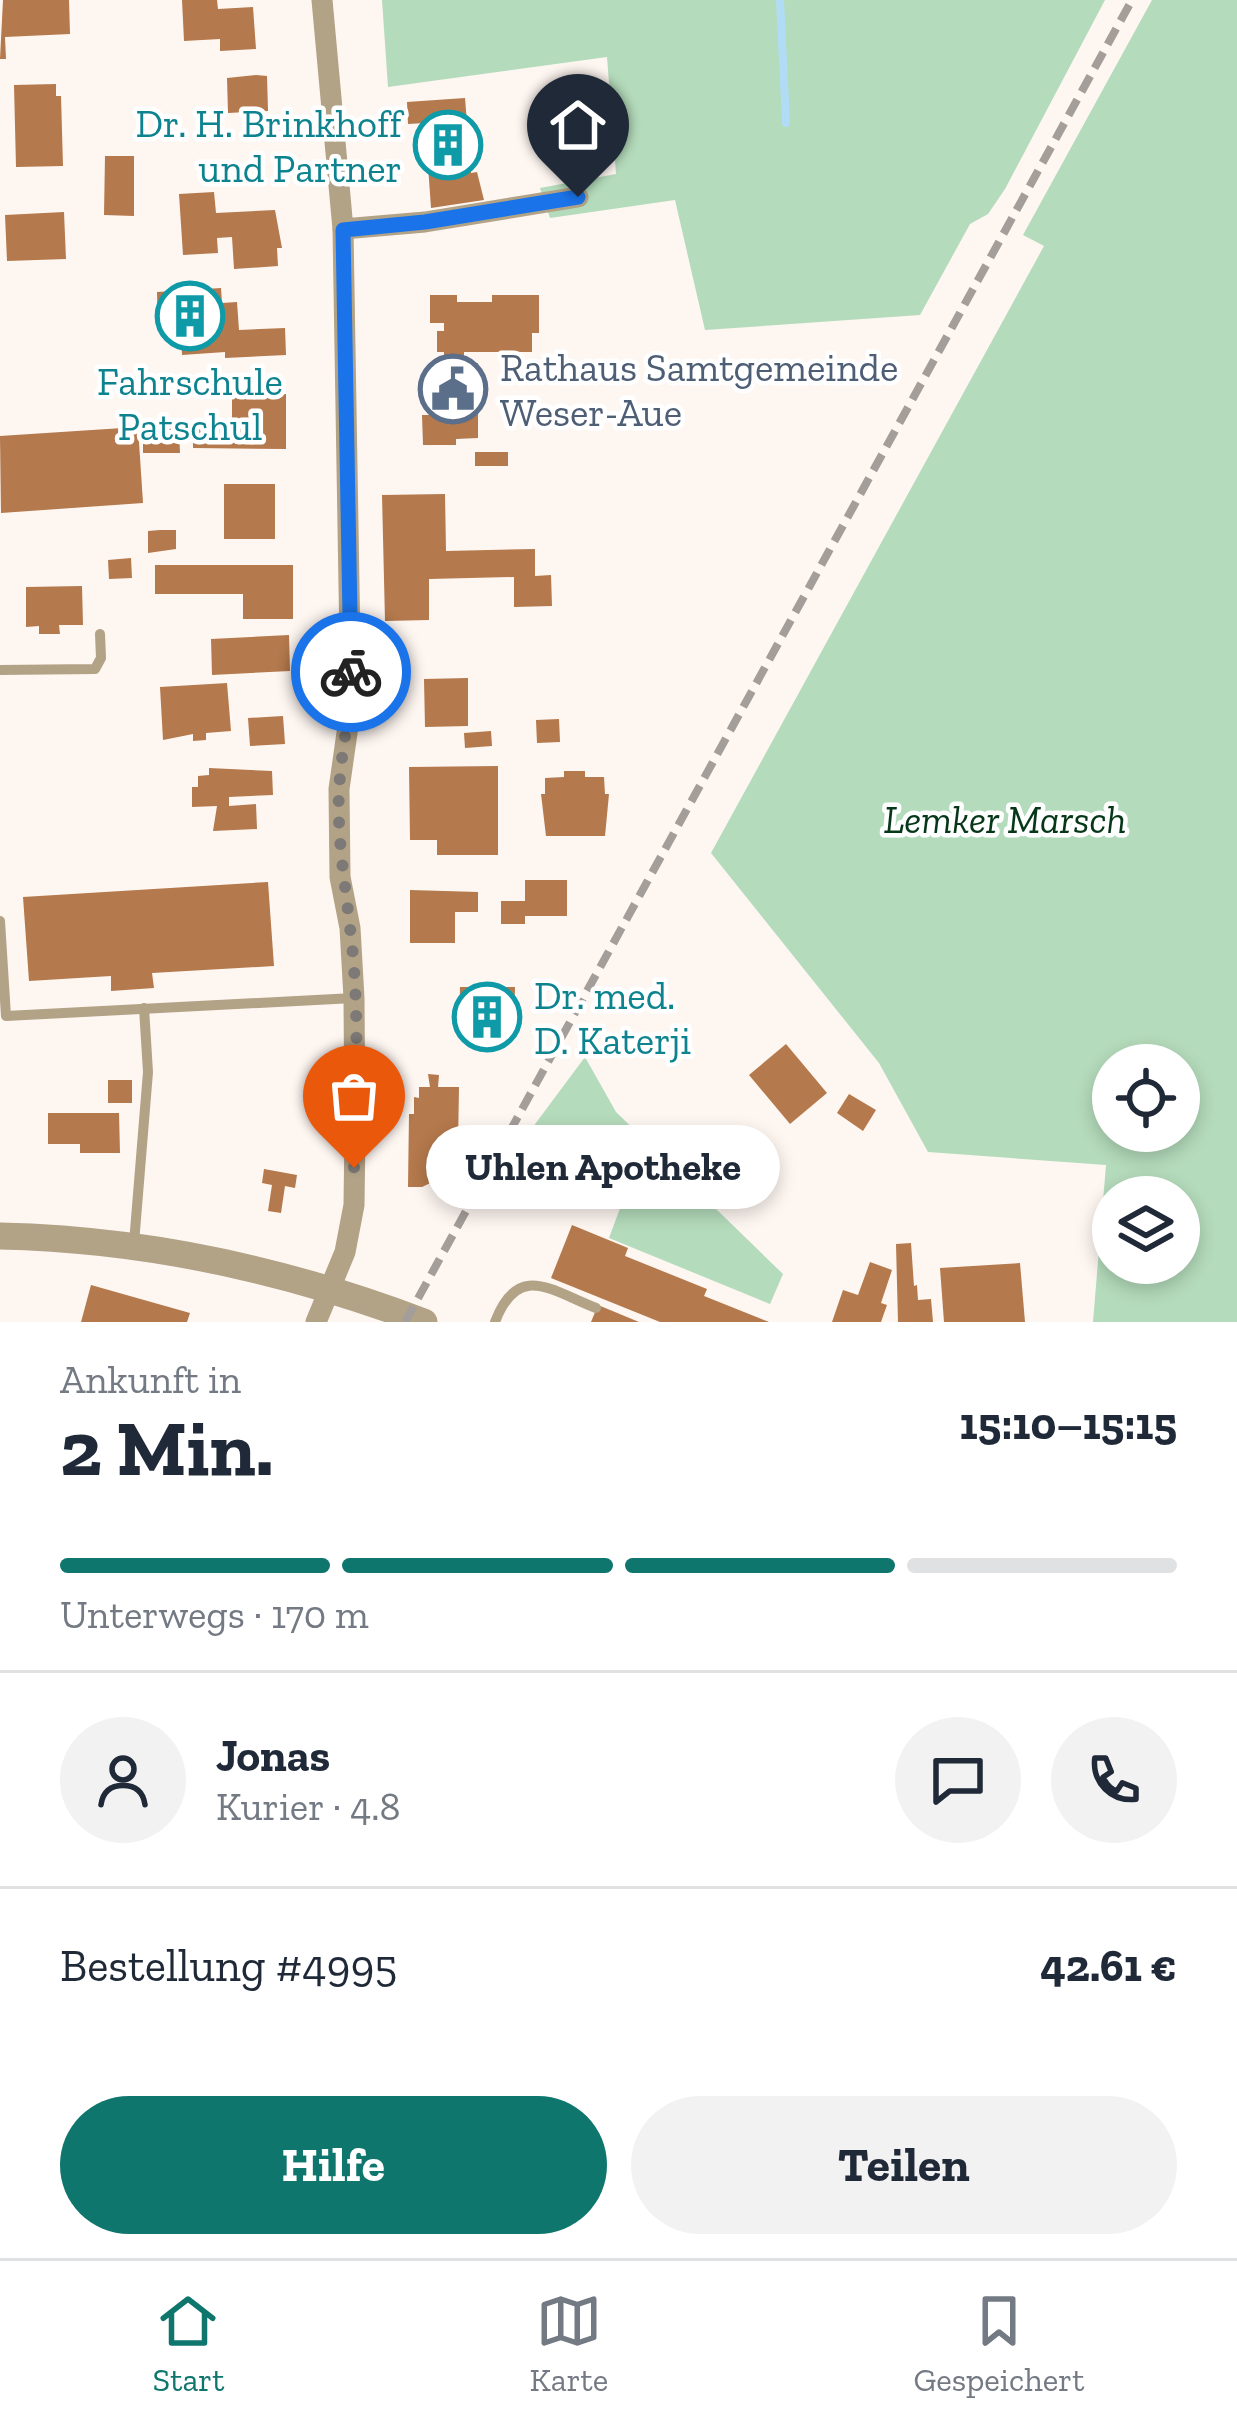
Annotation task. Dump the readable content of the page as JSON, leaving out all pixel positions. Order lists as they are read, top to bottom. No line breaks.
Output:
{"parks":["Lemker Marsch"],"places":{"building":["Dr. H. Brinkhoff und Partner","Fahrschule Patschul","Dr. med. D. Katerji"],"public building":["Rathaus Samtgemeinde Weser-Aue"],"other":["Uhlen Apotheke"]},"page":{"bubble":"Uhlen Apotheke","heading":["2 Min.","Ankunft in","15:10–15:15"],"panel":["Jonas","Kurier · 4.8","Bestellung #4995","42.61 €"],"bar":"Unterwegs · 170 m","buttons":["Hilfe","Teilen"],"tabs":["Start","Karte","Gespeichert"]}}
